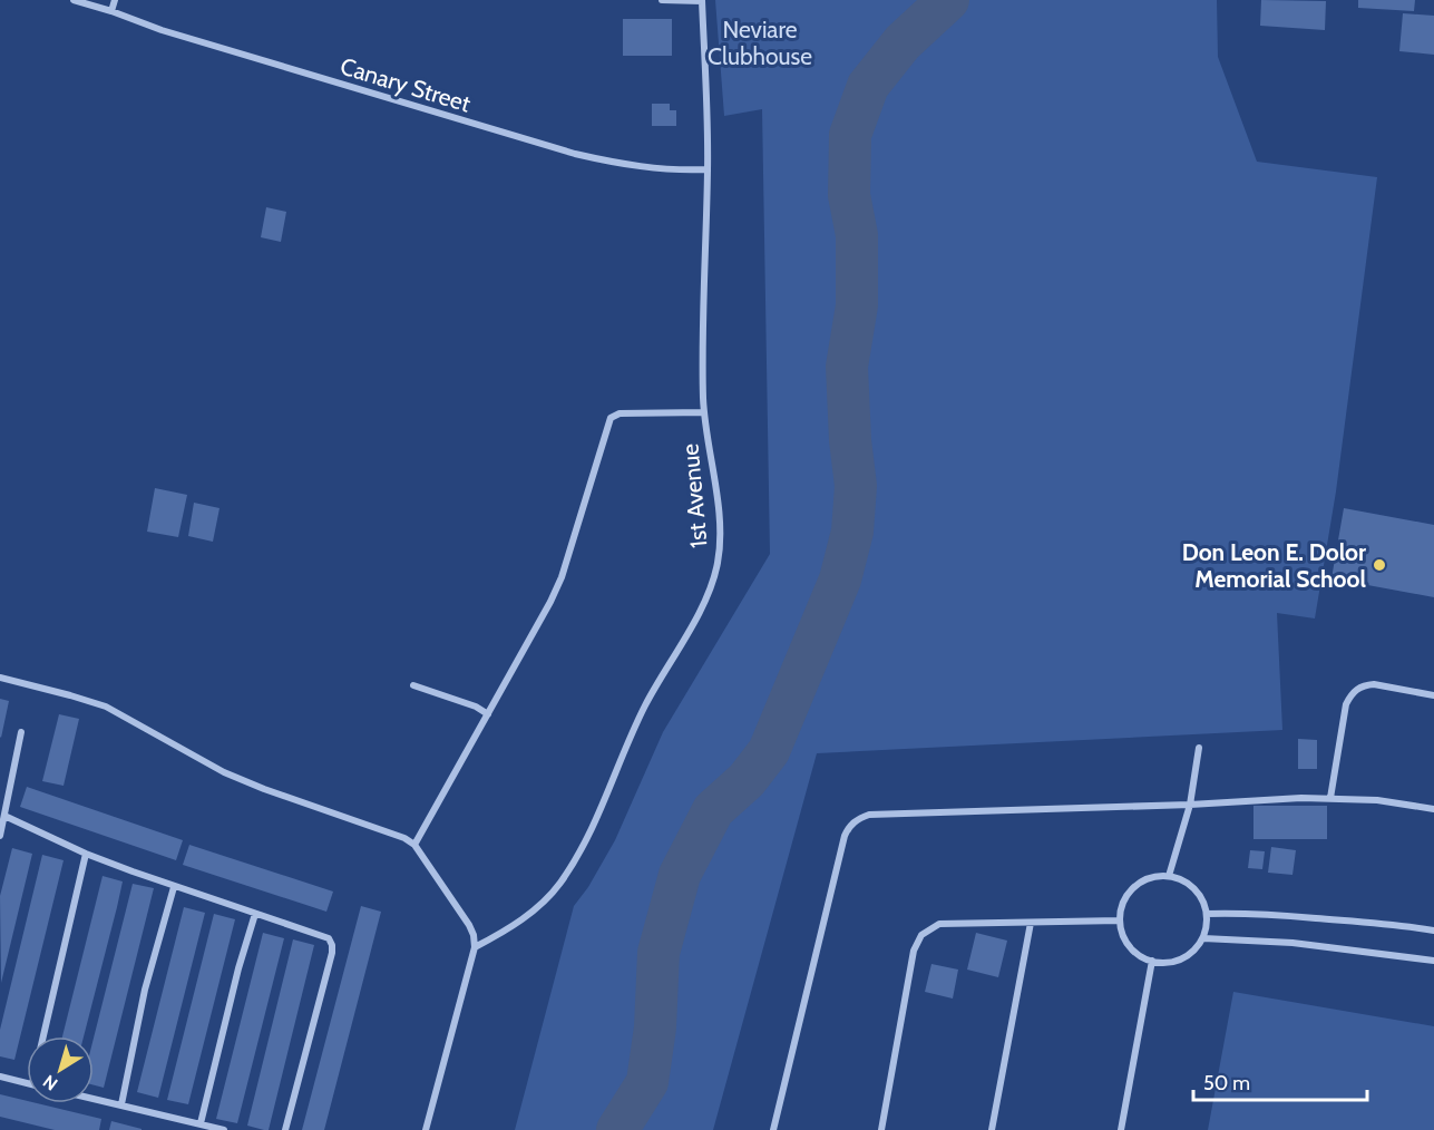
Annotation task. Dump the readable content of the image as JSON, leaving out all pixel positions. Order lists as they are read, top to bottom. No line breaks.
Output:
{"streets":{"street":["Canary Street","1st Avenue"]},"crossings":[["Canary Street","1st Avenue"]],"parks":["Neviare Clubhouse"],"places":["Don Leon E. Dolor Memorial School"],"scale_bar":"50 m","north":"bottom left"}
